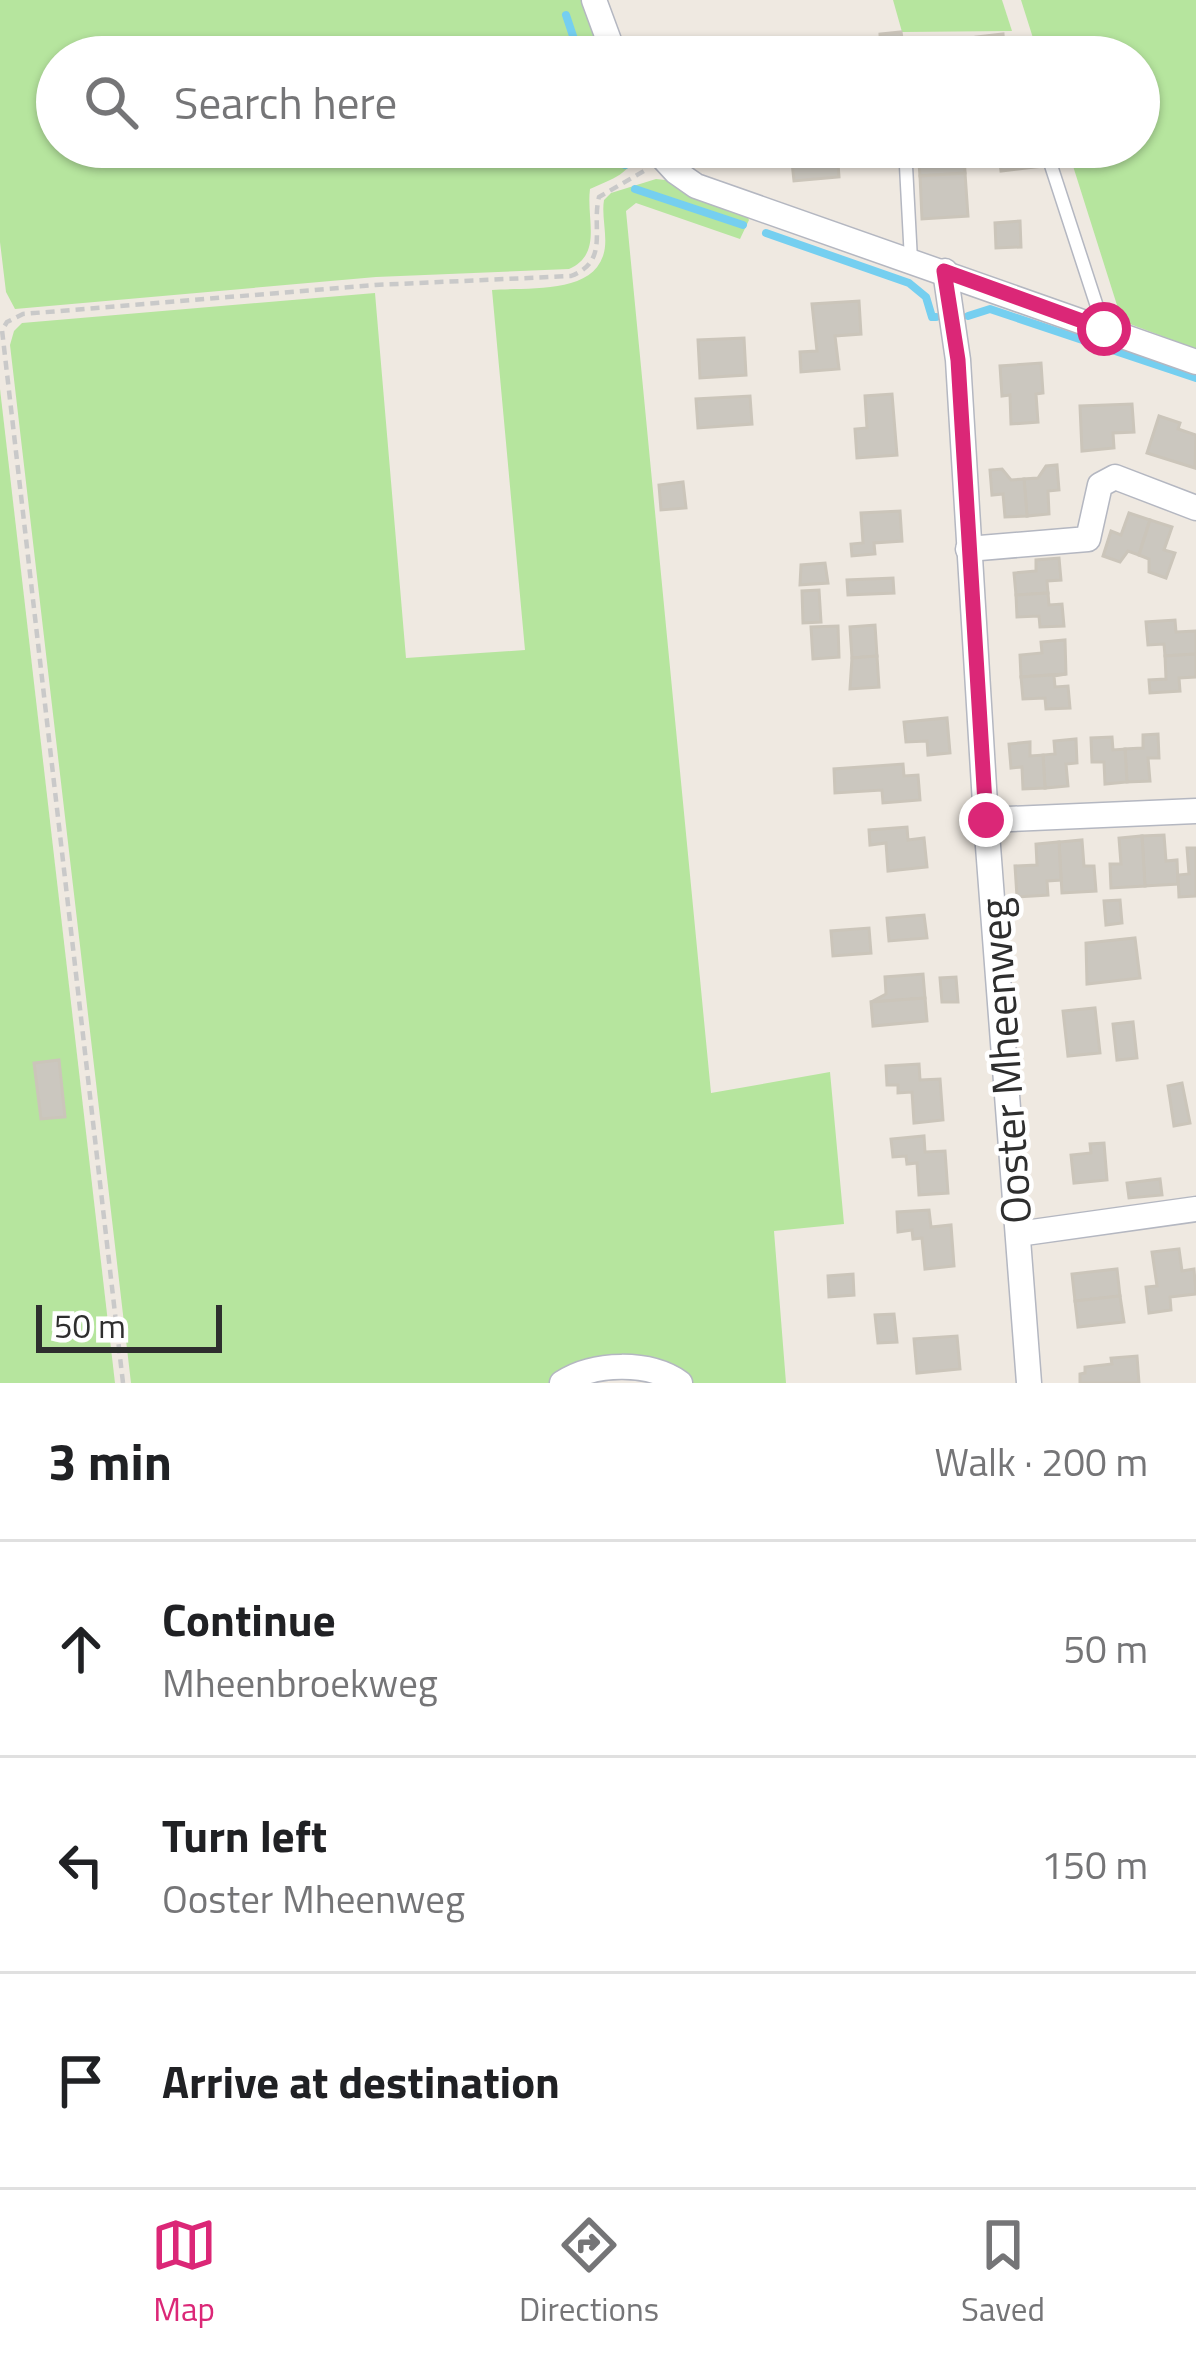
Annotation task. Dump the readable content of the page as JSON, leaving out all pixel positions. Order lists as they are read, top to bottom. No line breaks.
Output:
{"streets":{"street":["Ooster Mheenweg"]},"scale_bar":"50 m","page":{"search":"Search here","scale":"50 m","heading":["3 min","Walk · 200 m"],"list":[["Continue","Mheenbroekweg","50 m"],["Turn left","Ooster Mheenweg","150 m"],"Arrive at destination"],"nav":["Map","Directions","Saved"]}}
